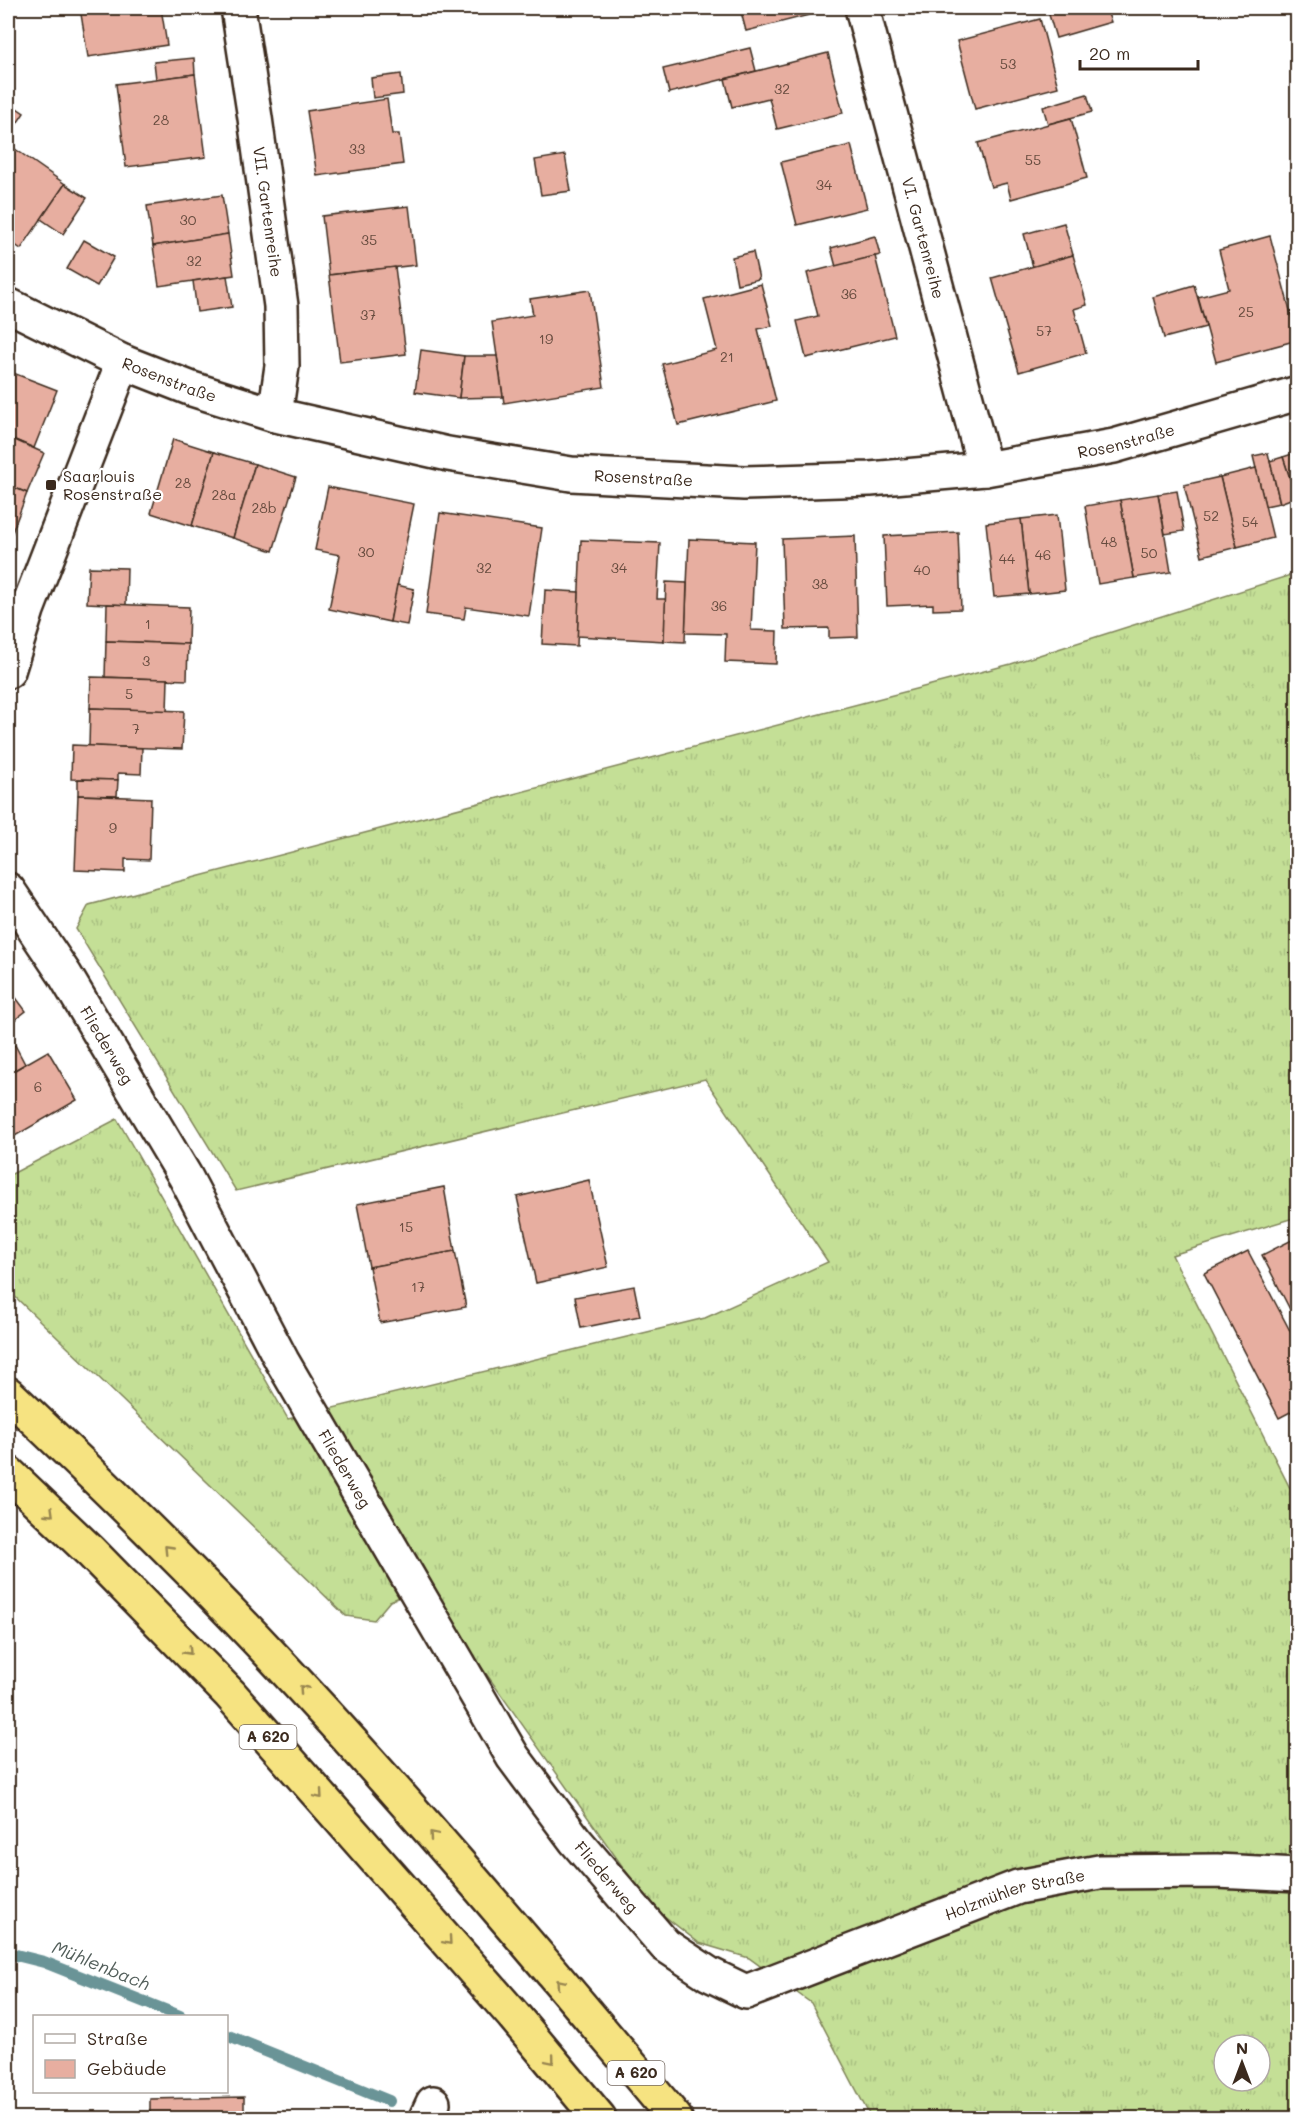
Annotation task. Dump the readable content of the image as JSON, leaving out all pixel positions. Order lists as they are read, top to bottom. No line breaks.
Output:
{"streets":{"highway":["A 620"],"street":["VII. Gartenreihe","VI. Gartenreihe","Rosenstraße","Fliederweg","Holzmühler Straße"]},"crossings":[["VII. Gartenreihe","Rosenstraße"],["VI. Gartenreihe","Rosenstraße"],["Fliederweg","Holzmühler Straße"]],"water":["Mühlenbach"],"places":{"transit":["Saarlouis Rosenstraße"]},"house_numbers":["53","32","28","33","55","34","30","35","32","36","25","37","57","19","21","28","28a","28b","52","54","48","30","50","46","44","32","34","40","38","36","1","3","5","7","9","6","15","17"],"legend":["Straße","Gebäude"],"scale_bar":"20 m","north":"top"}
